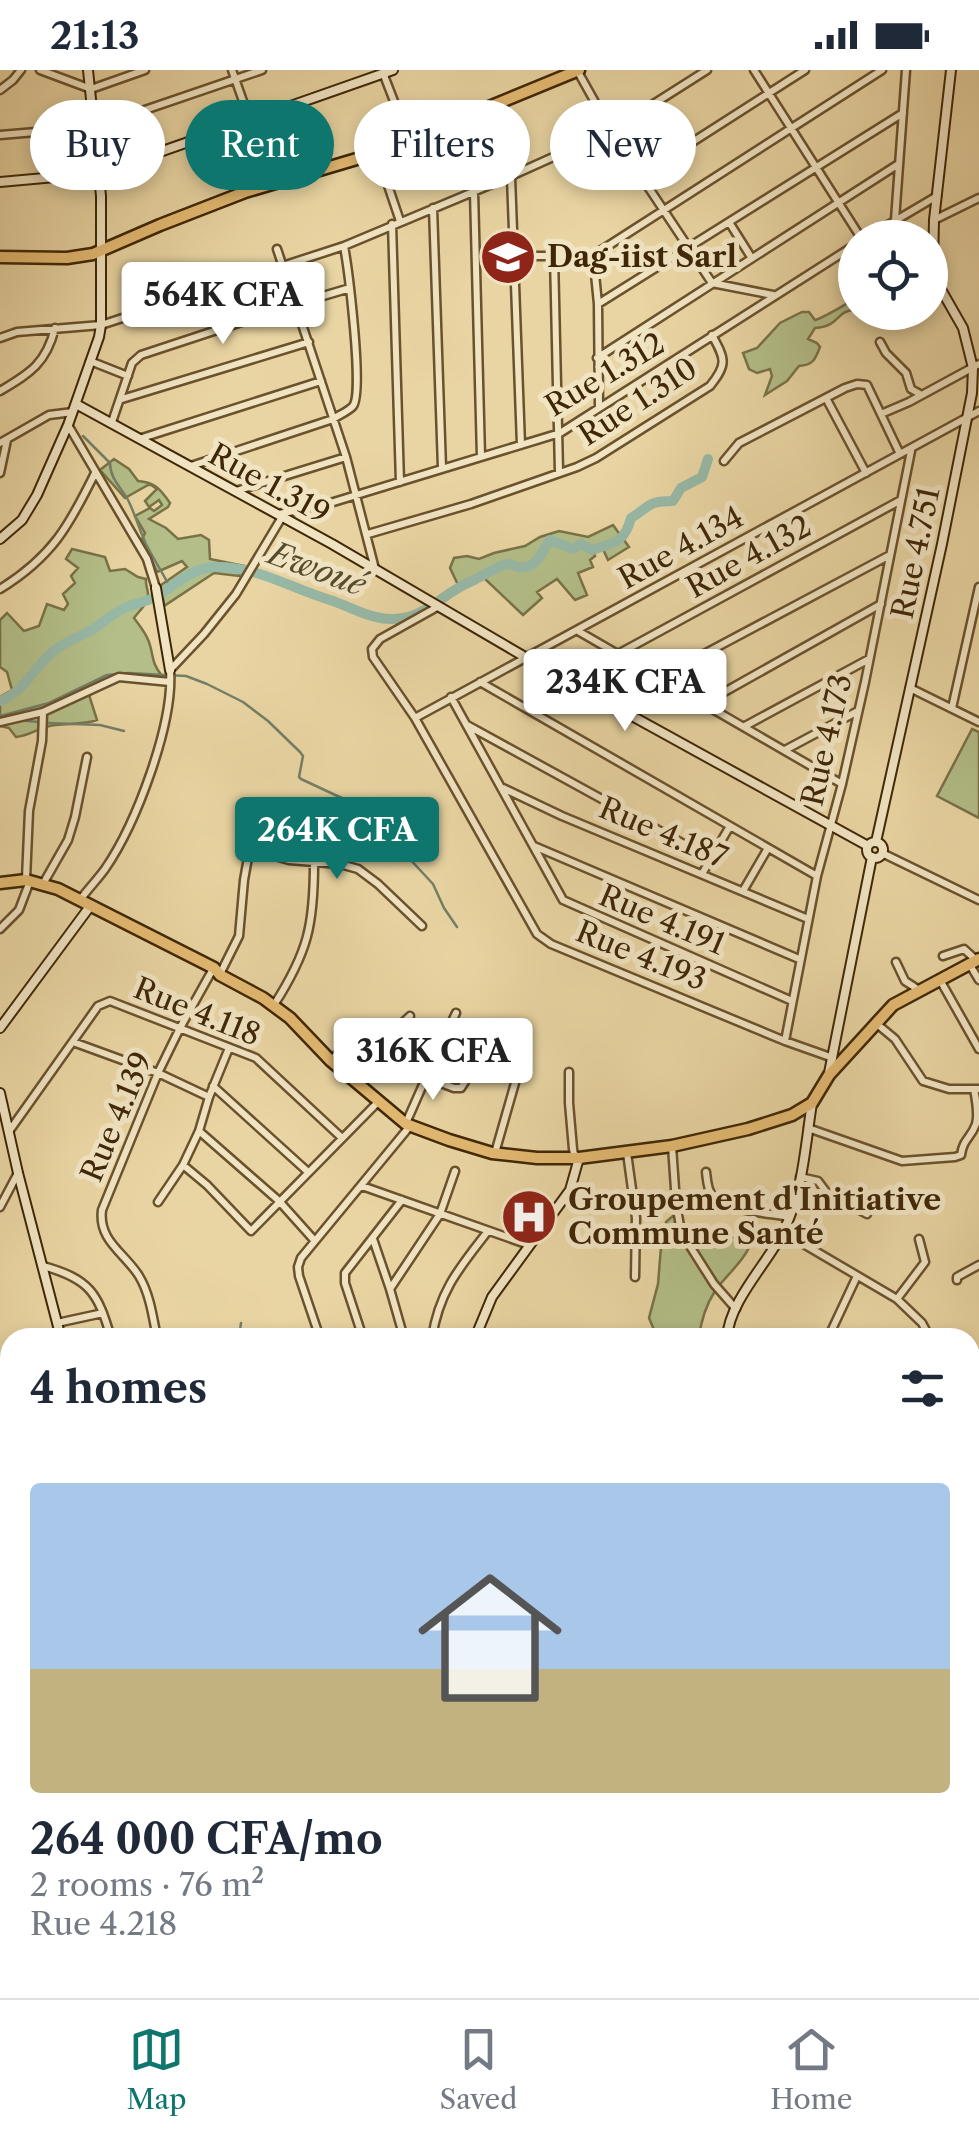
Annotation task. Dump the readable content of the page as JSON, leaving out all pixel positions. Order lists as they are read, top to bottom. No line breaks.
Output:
{"streets":{"street":["Rue 1.312","Rue 1.310","Rue 1.319","Rue 4.134","Rue 4.751","Rue 4.132","Rue 4.173","Rue 4.187","Rue 4.191","Rue 4.193","Rue 4.118","Rue 4.139"]},"crossings":[["Rue 1.312","Rue 1.310"],["Rue 1.312","Rue 1.319"],["Rue 1.319","Rue 4.134"],["Rue 1.319","Rue 4.751"],["Rue 1.319","Rue 4.173"],["Rue 1.319","Rue 4.193"],["Rue 4.134","Rue 4.751"],["Rue 4.134","Rue 4.173"],["Rue 4.134","Rue 4.191"],["Rue 4.134","Rue 4.193"],["Rue 4.132","Rue 4.173"],["Rue 4.173","Rue 4.187"],["Rue 4.173","Rue 4.191"],["Rue 4.173","Rue 4.193"],["Rue 4.187","Rue 4.191"],["Rue 4.118","Rue 4.139"]],"water":["Ewoué"],"places":{"school or university":["Dag-iist Sarl"],"hospital":["Groupement d'Initiative Commune Santé"]},"page":{"status":"21:13","chip":["Buy","Rent","Filters","New"],"price":["564K CFA","234K CFA","264K CFA","316K CFA"],"heading":"4 homes","list":[{"name":"264 000 CFA/mo","note":"2 rooms · 76 m² · Rue 4.218"}],"tabs":["Map","Saved","Home"]}}
